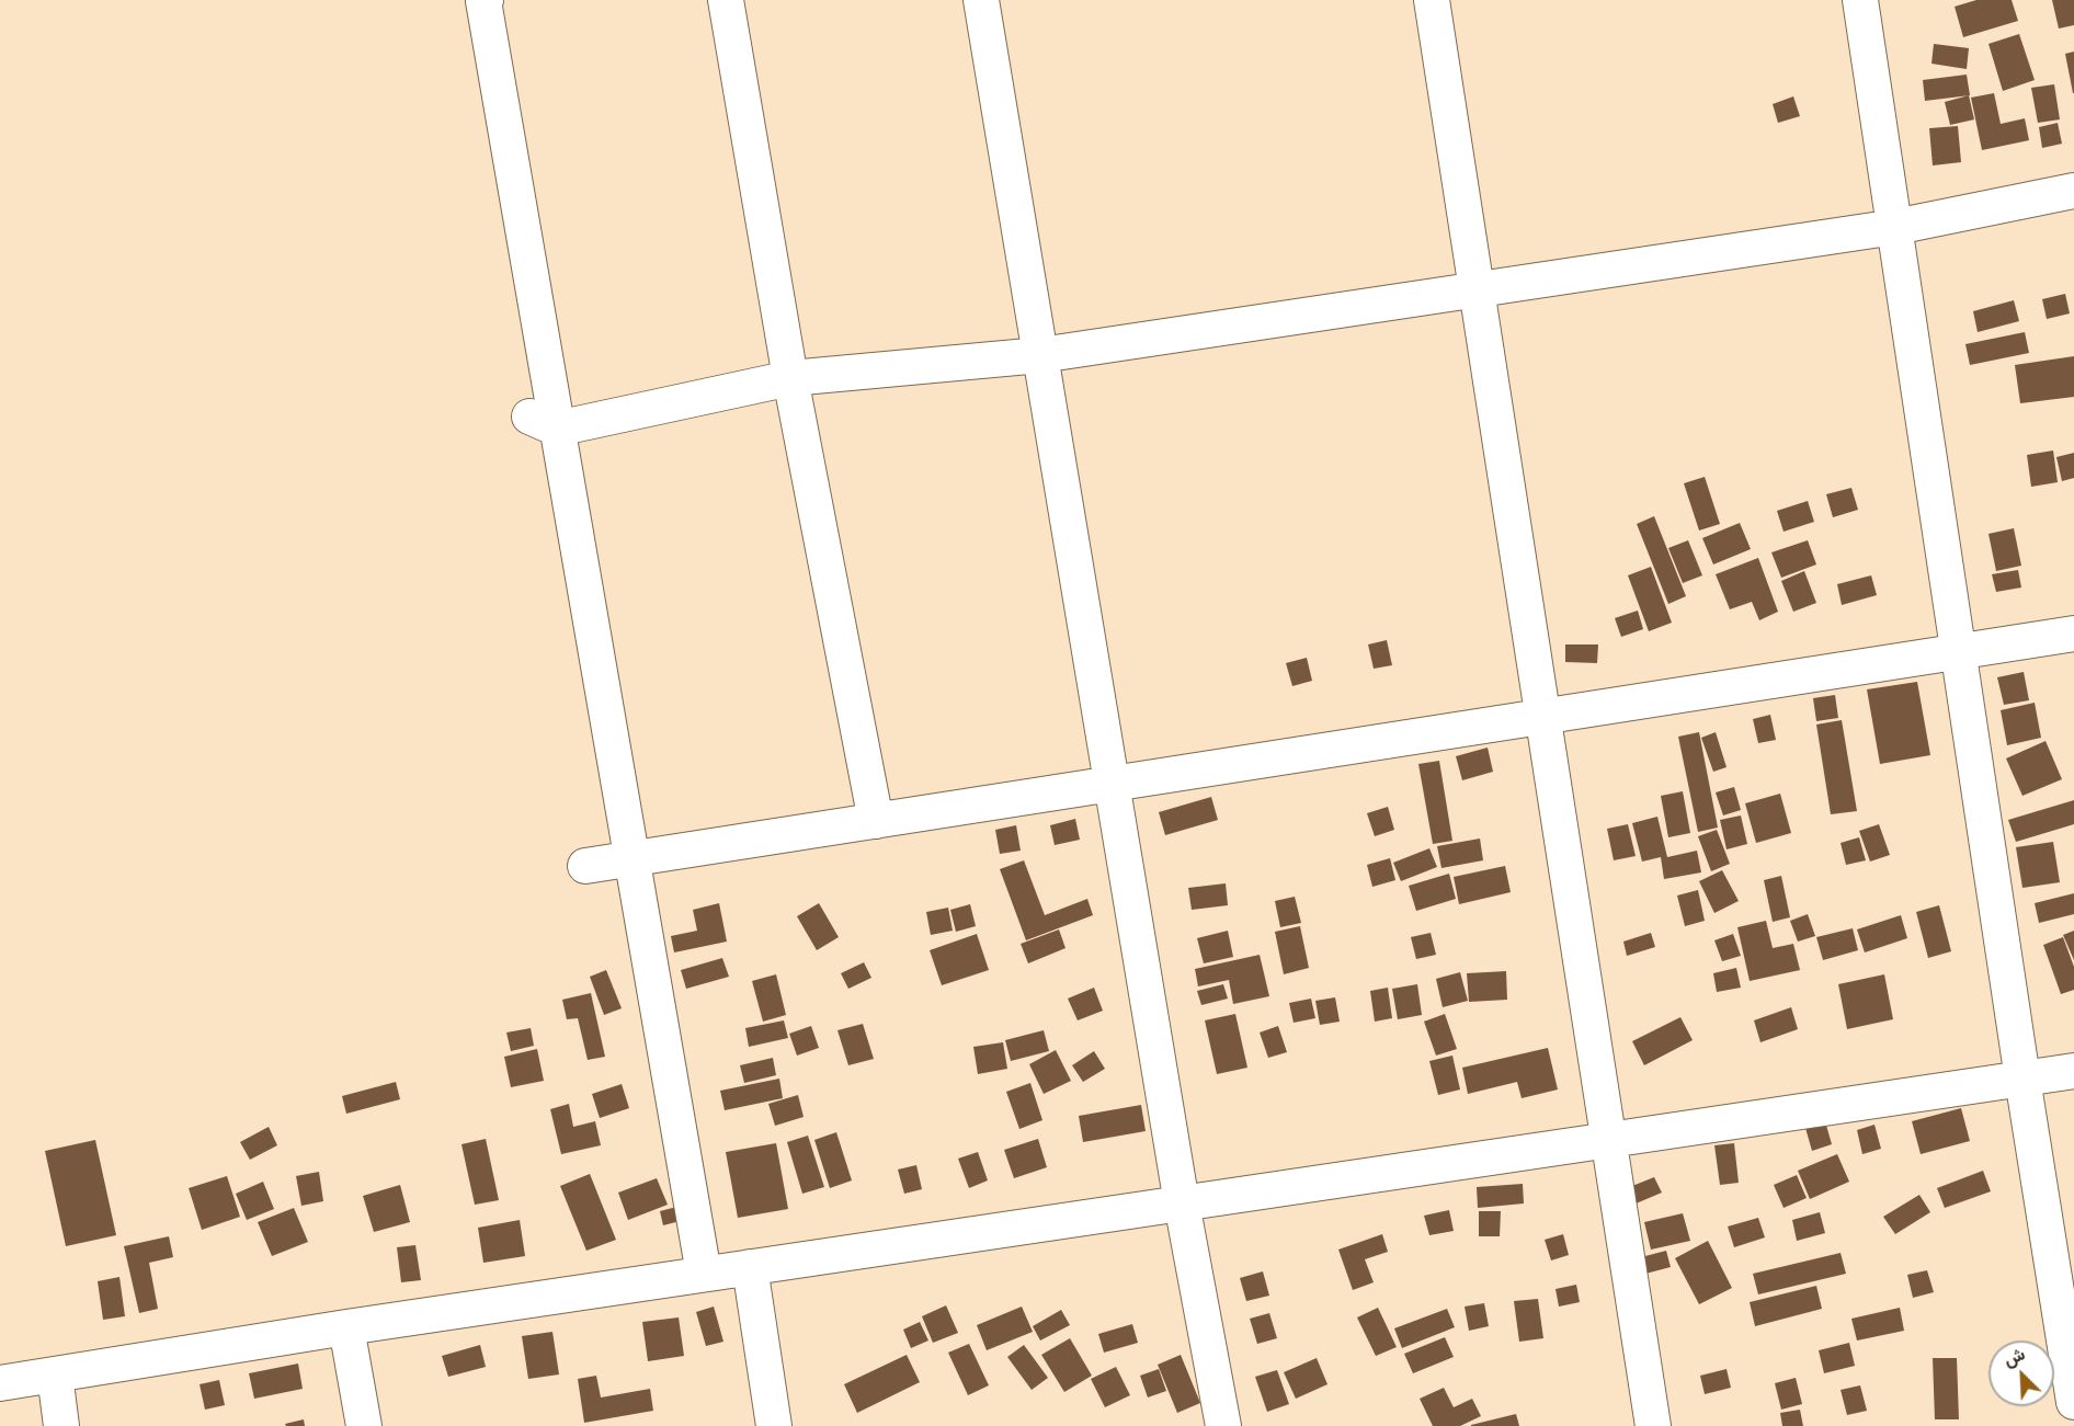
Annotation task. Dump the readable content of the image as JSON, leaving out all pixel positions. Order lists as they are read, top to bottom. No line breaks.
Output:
{"north":"top left"}
